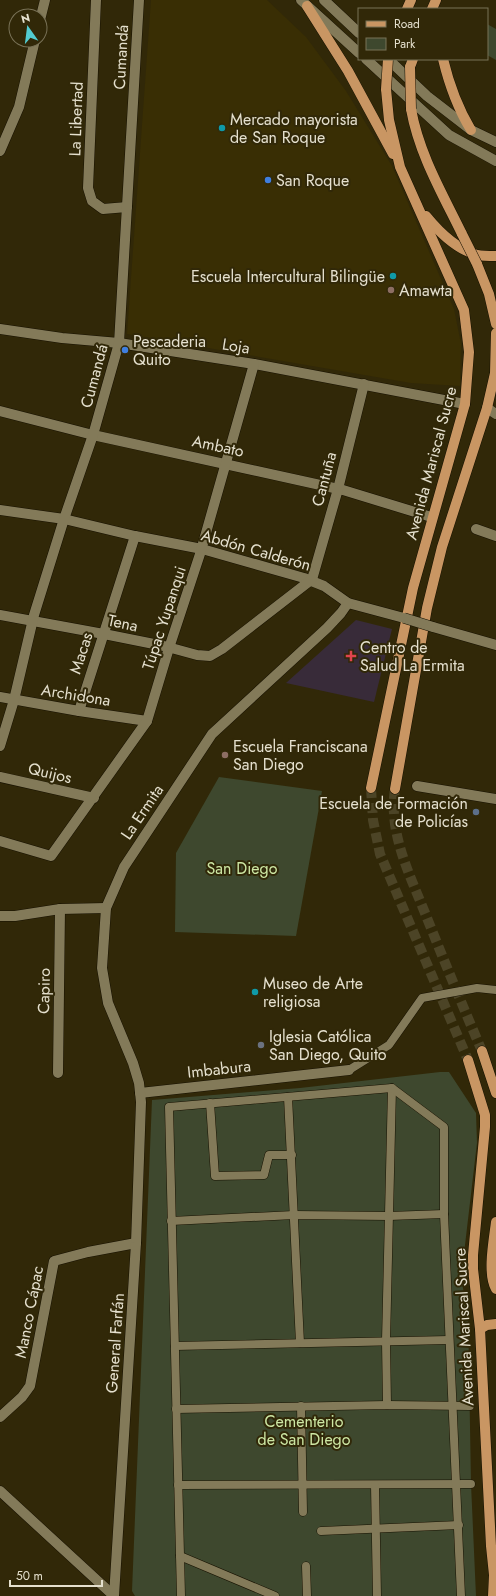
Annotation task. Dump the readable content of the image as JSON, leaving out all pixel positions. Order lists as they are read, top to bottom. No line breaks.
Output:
{"streets":{"main road":["Avenida Mariscal Sucre"],"street":["Cumandá","La Libertad","Loja","Ambato","Cantuña","Abdón Calderón","Túpac Yupanqui","Tena","Macas","Archidona","Quijos","La Ermita","Capiro","Imbabura","Manco Cápac","General Farfán"]},"crossings":[["Cumandá","La Libertad"],["Cumandá","Loja"],["Cumandá","Ambato"],["Cumandá","Abdón Calderón"],["Cumandá","Tena"],["Cumandá","Archidona"],["Loja","Avenida Mariscal Sucre"],["Loja","Cantuña"],["Loja","Túpac Yupanqui"],["Ambato","Cantuña"],["Ambato","Túpac Yupanqui"],["Cantuña","Abdón Calderón"],["Cantuña","Tena"],["Abdón Calderón","Túpac Yupanqui"],["Abdón Calderón","Tena"],["Abdón Calderón","Macas"],["Abdón Calderón","La Ermita"],["Túpac Yupanqui","Tena"],["Túpac Yupanqui","Archidona"],["Túpac Yupanqui","Quijos"],["Tena","Macas"],["Macas","Archidona"],["La Ermita","Imbabura"],["La Ermita","General Farfán"],["Imbabura","General Farfán"],["Manco Cápac","General Farfán"]],"parks":["San Diego","Cementerio de San Diego"],"places":{"other":["Mercado mayorista de San Roque","San Roque","Escuela Intercultural Bilingüe","Amawta","Pescaderia Quito","Escuela Franciscana San Diego","Escuela de Formación de Policías","Museo de Arte religiosa","Iglesia Católica San Diego, Quito"],"health":["Centro de Salud La Ermita"]},"legend":["Road","Park"],"scale_bar":"50 m","north":"top"}
